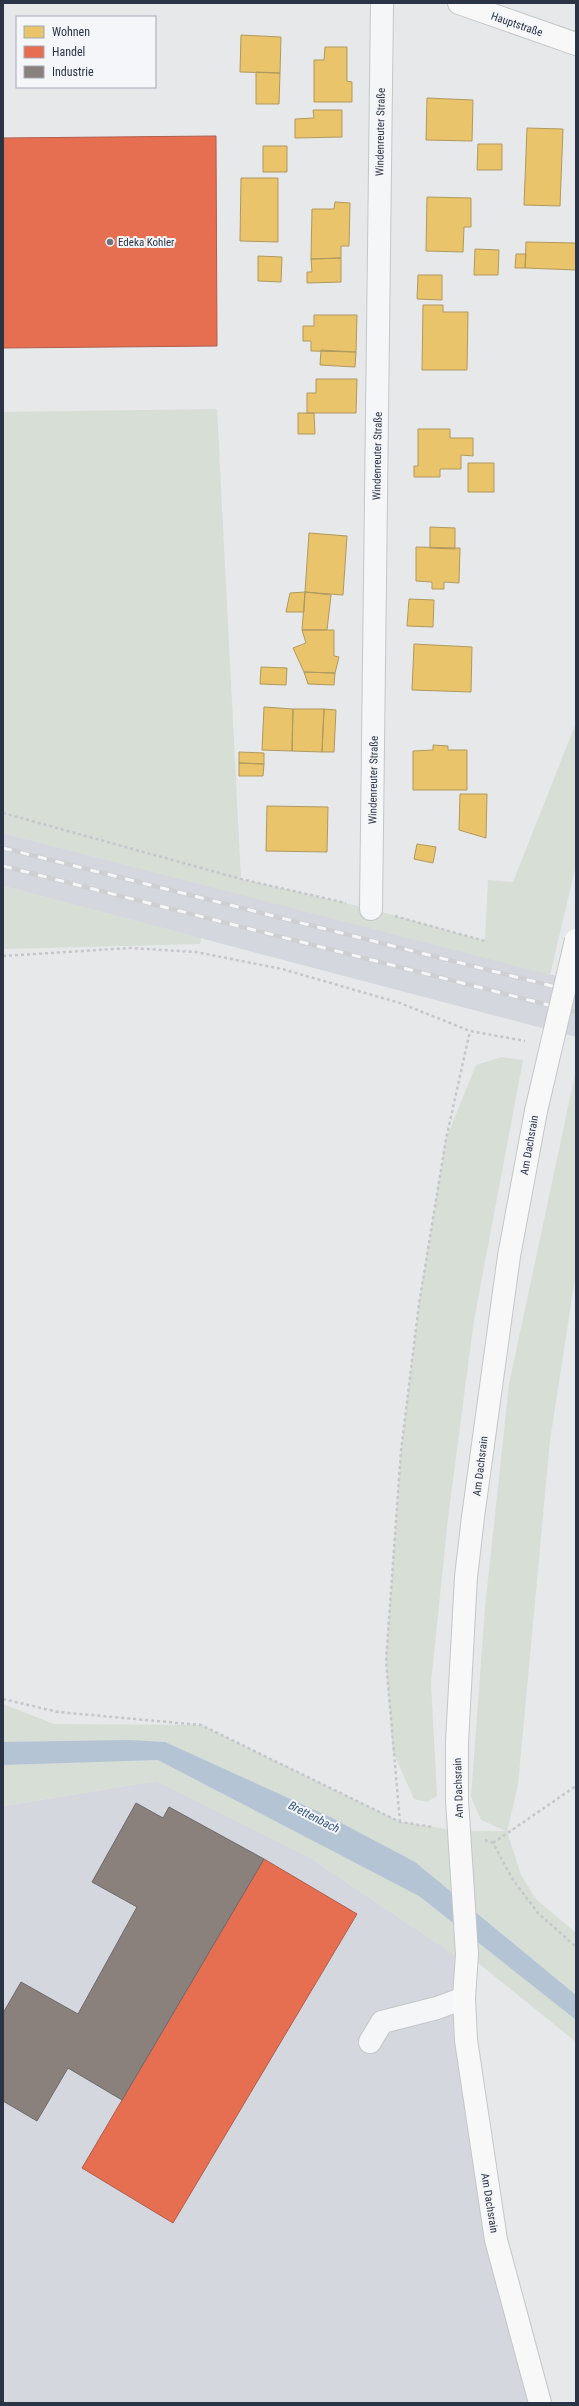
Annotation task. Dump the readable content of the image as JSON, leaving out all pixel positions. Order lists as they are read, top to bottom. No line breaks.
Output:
{"streets":{"street":["Hauptstraße","Windenreuter Straße","Am Dachsrain"]},"water":["Brettenbach"],"places":["Edeka Kohler"],"legend":["Wohnen","Handel","Industrie"]}
